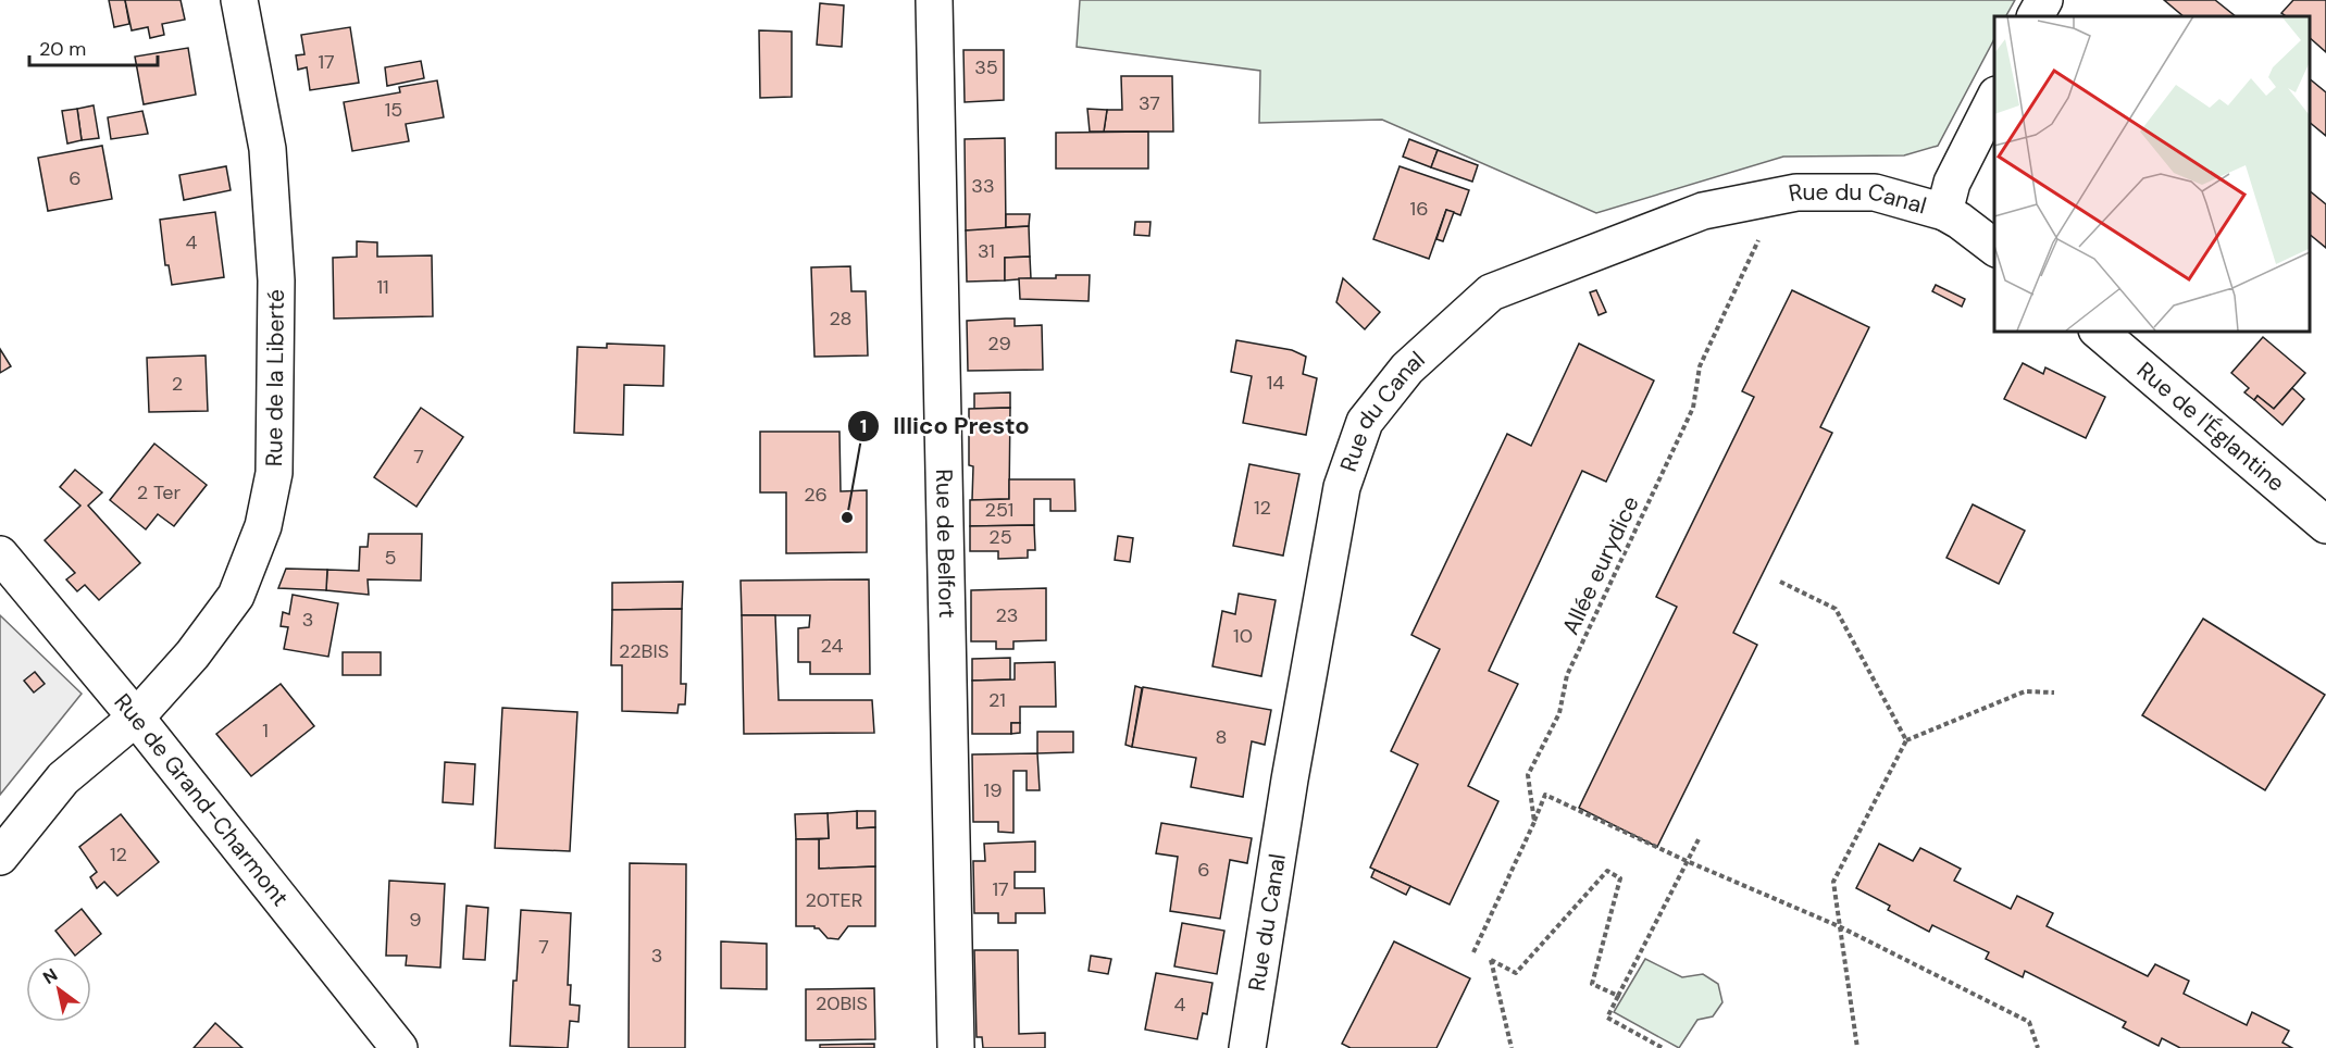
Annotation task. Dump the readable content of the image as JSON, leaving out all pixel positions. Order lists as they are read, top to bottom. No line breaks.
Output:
{"streets":{"street":["Rue du Canal","Rue de la Liberté","Rue de l'Églantine","Rue de Belfort","Rue de Grand-Charmont"],"path":["Allée eurydice"]},"crossings":[["Rue du Canal","Allée eurydice"],["Rue de la Liberté","Rue de Grand-Charmont"]],"places":["Illico Presto"],"house_numbers":["17","35","37","15","6","33","16","4","31","11","28","29","14","2","7","2 Ter","26","12","251","25","5","23","3","10","24","22BIS","21","1","8","19","12","6","17","20TER","9","7","3","20BIS","4"],"scale_bar":"20 m","north":"top left"}
